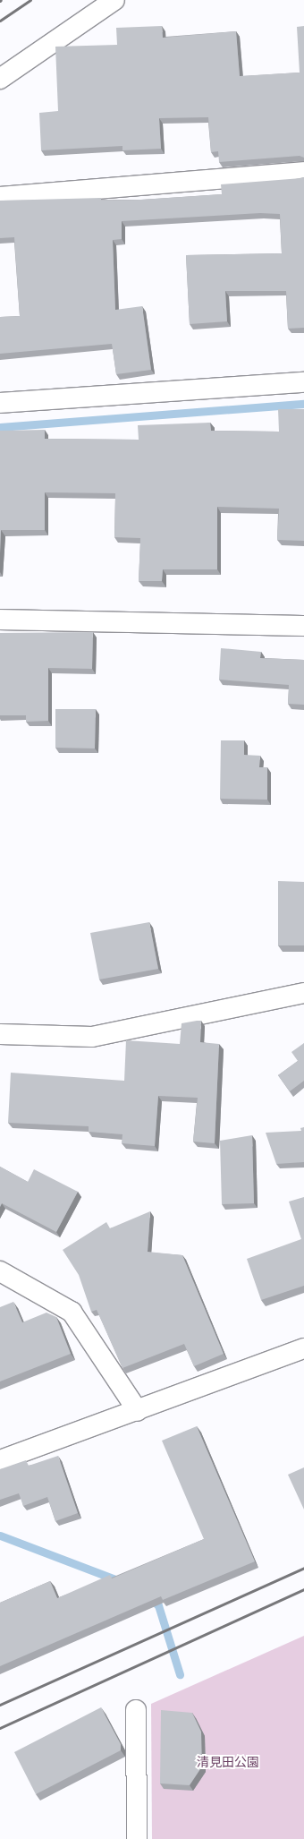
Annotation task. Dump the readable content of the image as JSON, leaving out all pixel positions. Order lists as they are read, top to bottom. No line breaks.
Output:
{"parks":["清見田公園"]}
